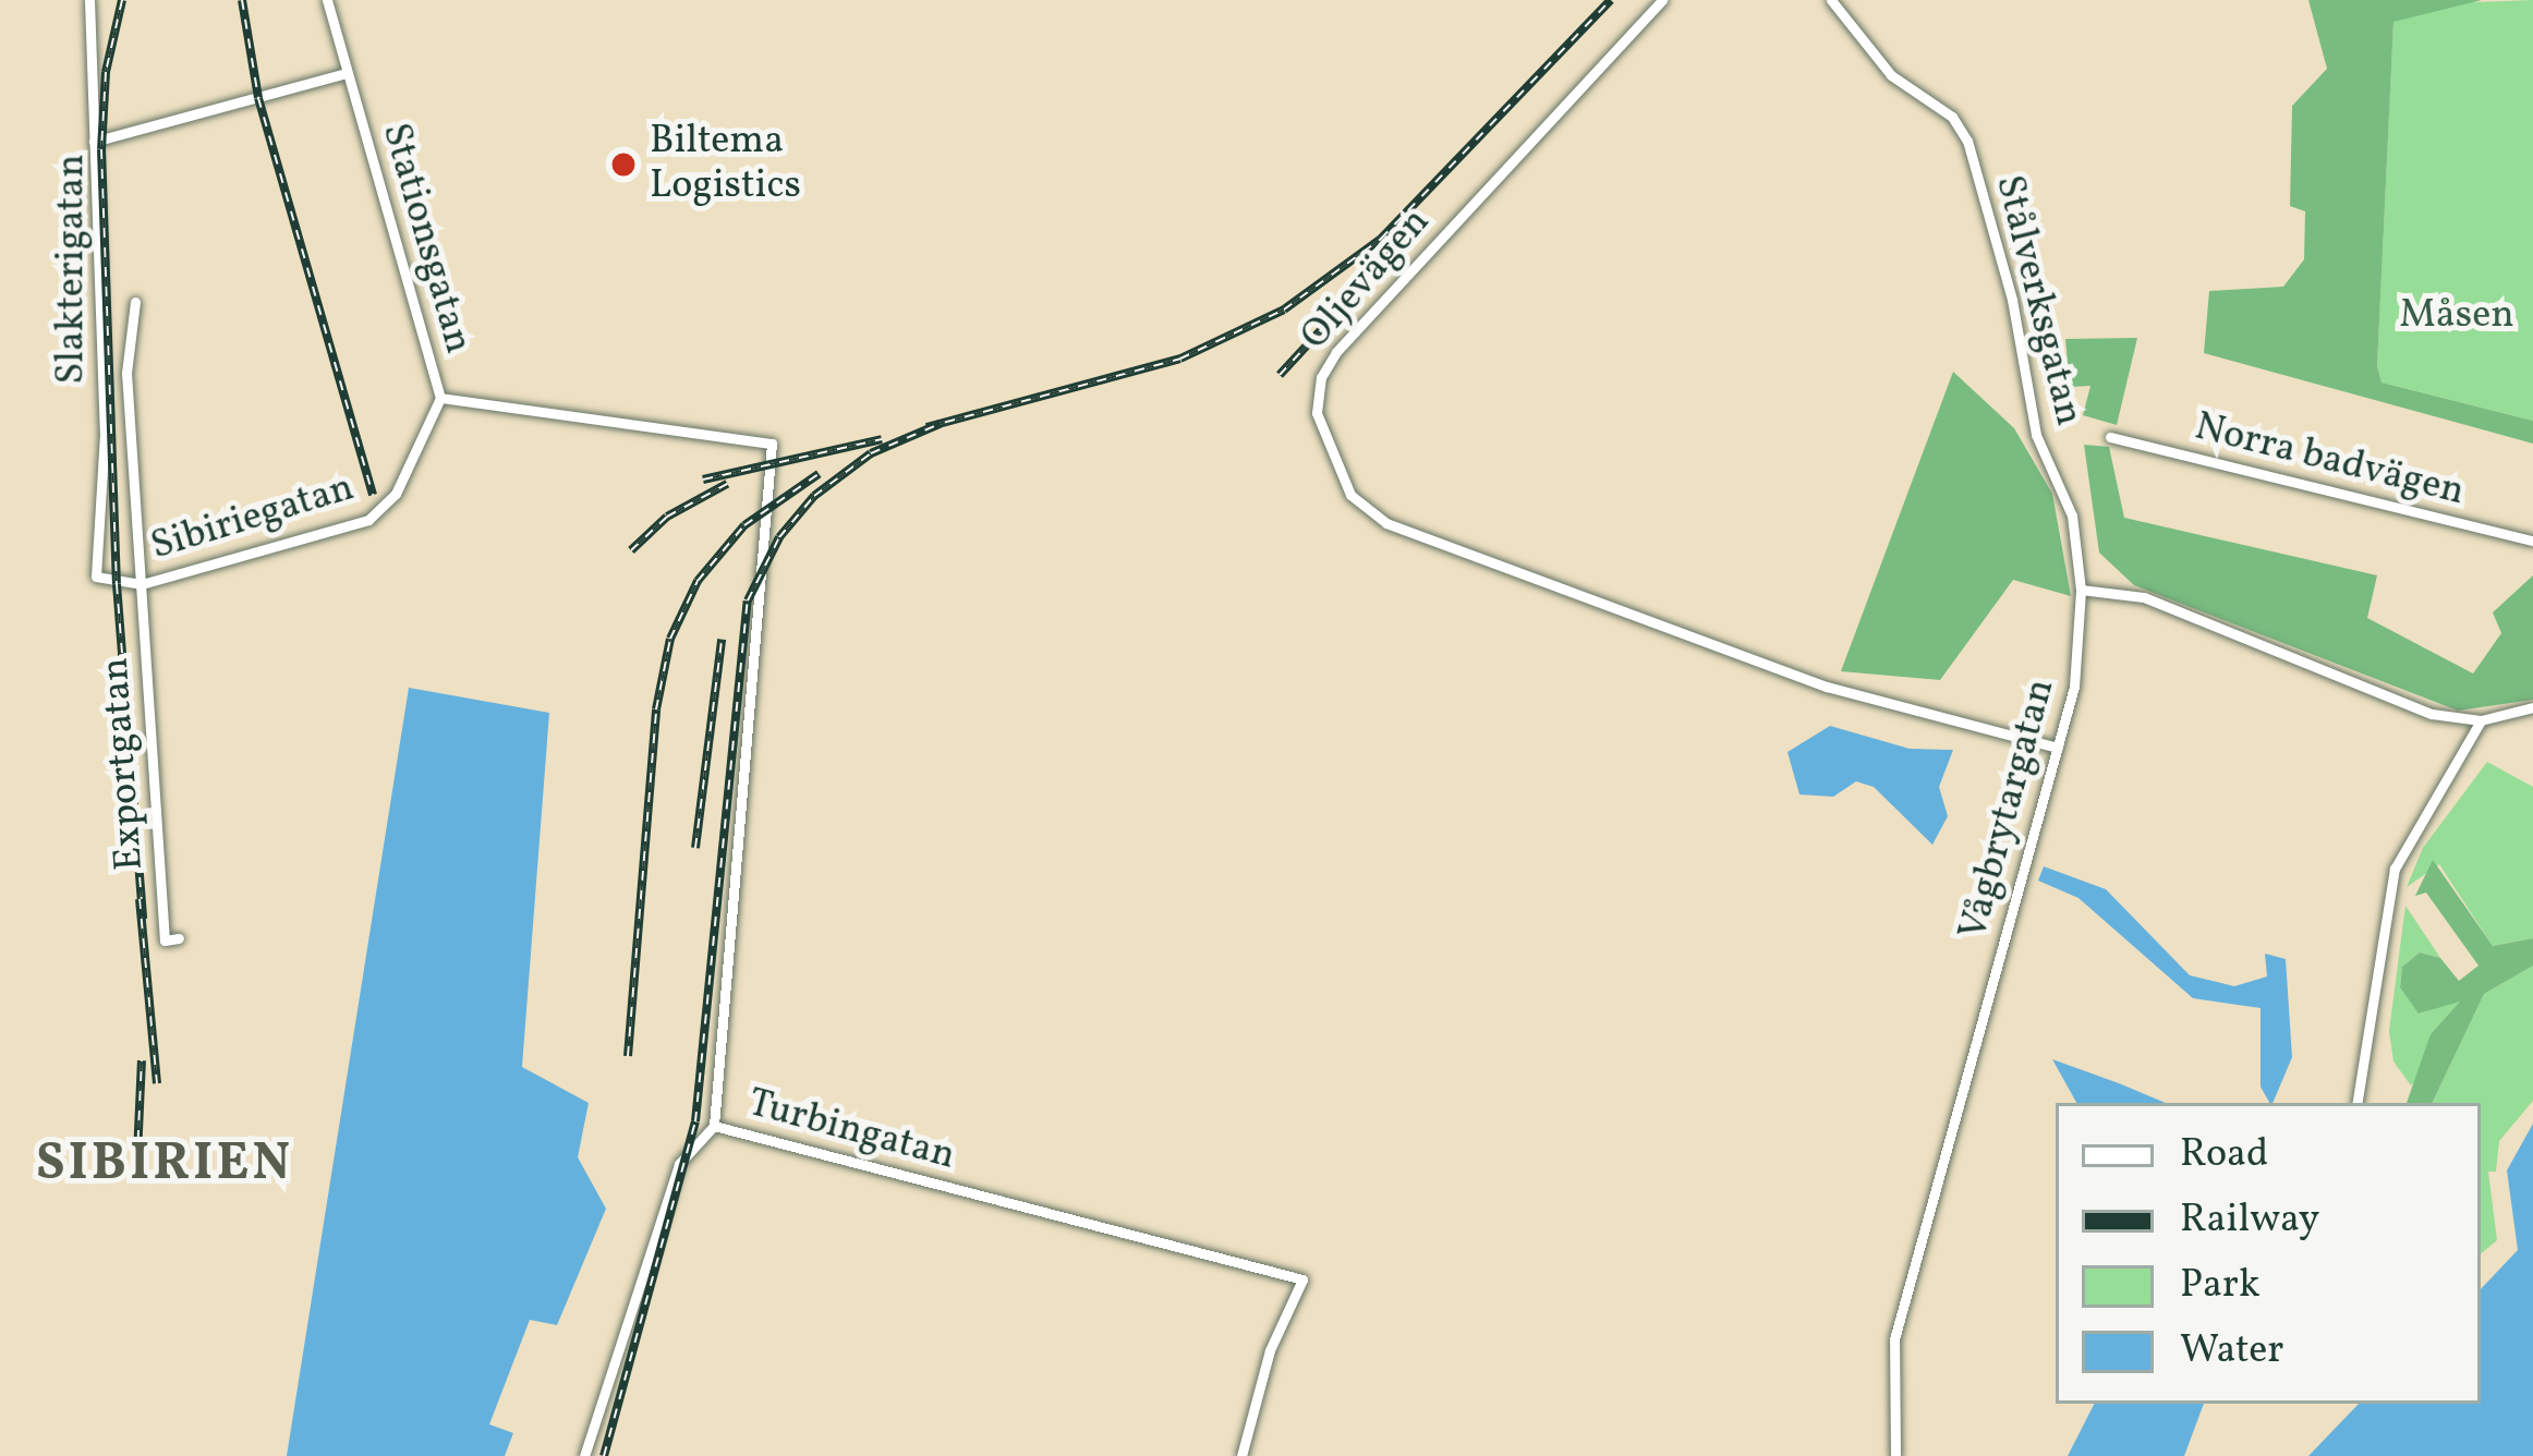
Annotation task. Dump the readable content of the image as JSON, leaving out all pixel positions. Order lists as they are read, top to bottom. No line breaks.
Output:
{"streets":{"street":["Stationsgatan","Slakterigatan","Oljevägen","Stålverksgatan","Norra badvägen","Sibiriegatan","Exportgatan","Vågbrytargatan","Turbingatan"]},"crossings":[["Stationsgatan","Slakterigatan"],["Stationsgatan","Sibiriegatan"],["Stationsgatan","Turbingatan"],["Slakterigatan","Sibiriegatan"],["Oljevägen","Vågbrytargatan"],["Stålverksgatan","Vågbrytargatan"],["Sibiriegatan","Exportgatan"]],"districts":["SIBIRIEN"],"parks":["Måsen"],"places":["Biltema Logistics"],"legend":["Road","Railway","Park","Water"]}
